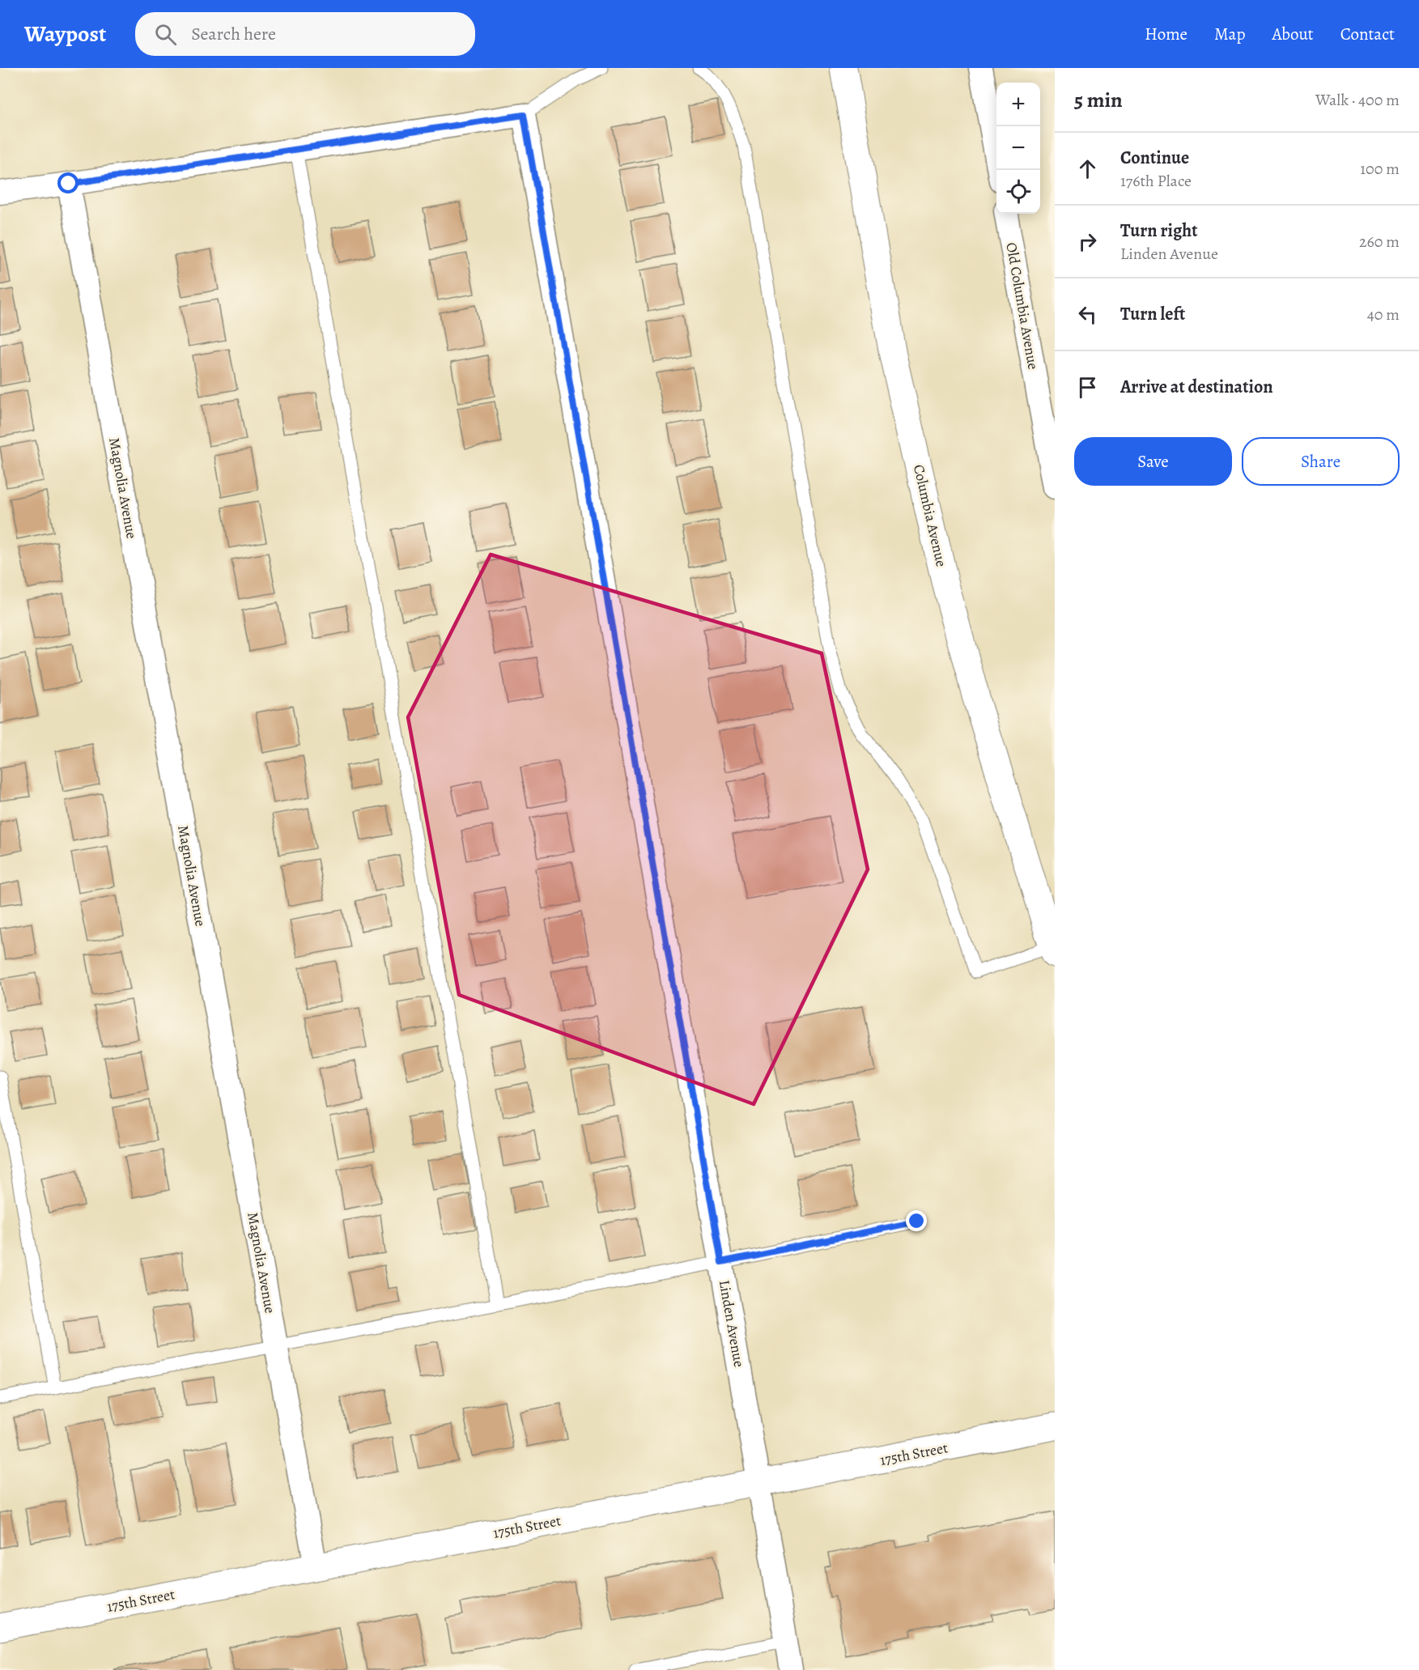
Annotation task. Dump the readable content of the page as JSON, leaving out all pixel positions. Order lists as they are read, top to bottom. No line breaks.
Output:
{"streets":{"street":["Old Columbia Avenue","Magnolia Avenue","Columbia Avenue","Linden Avenue","175th Street"]},"crossings":[["Magnolia Avenue","175th Street"],["Linden Avenue","175th Street"]],"page":{"header":"Waypost","search":"Search here","nav":["Home","Map","About","Contact"],"heading":["5 min","Walk · 400 m"],"map_buttons":["+","−"],"list":[["Continue","176th Place","100 m"],["Turn right","Linden Avenue","260 m"],["Turn left","40 m"],"Arrive at destination"],"buttons":["Save","Share"]}}
